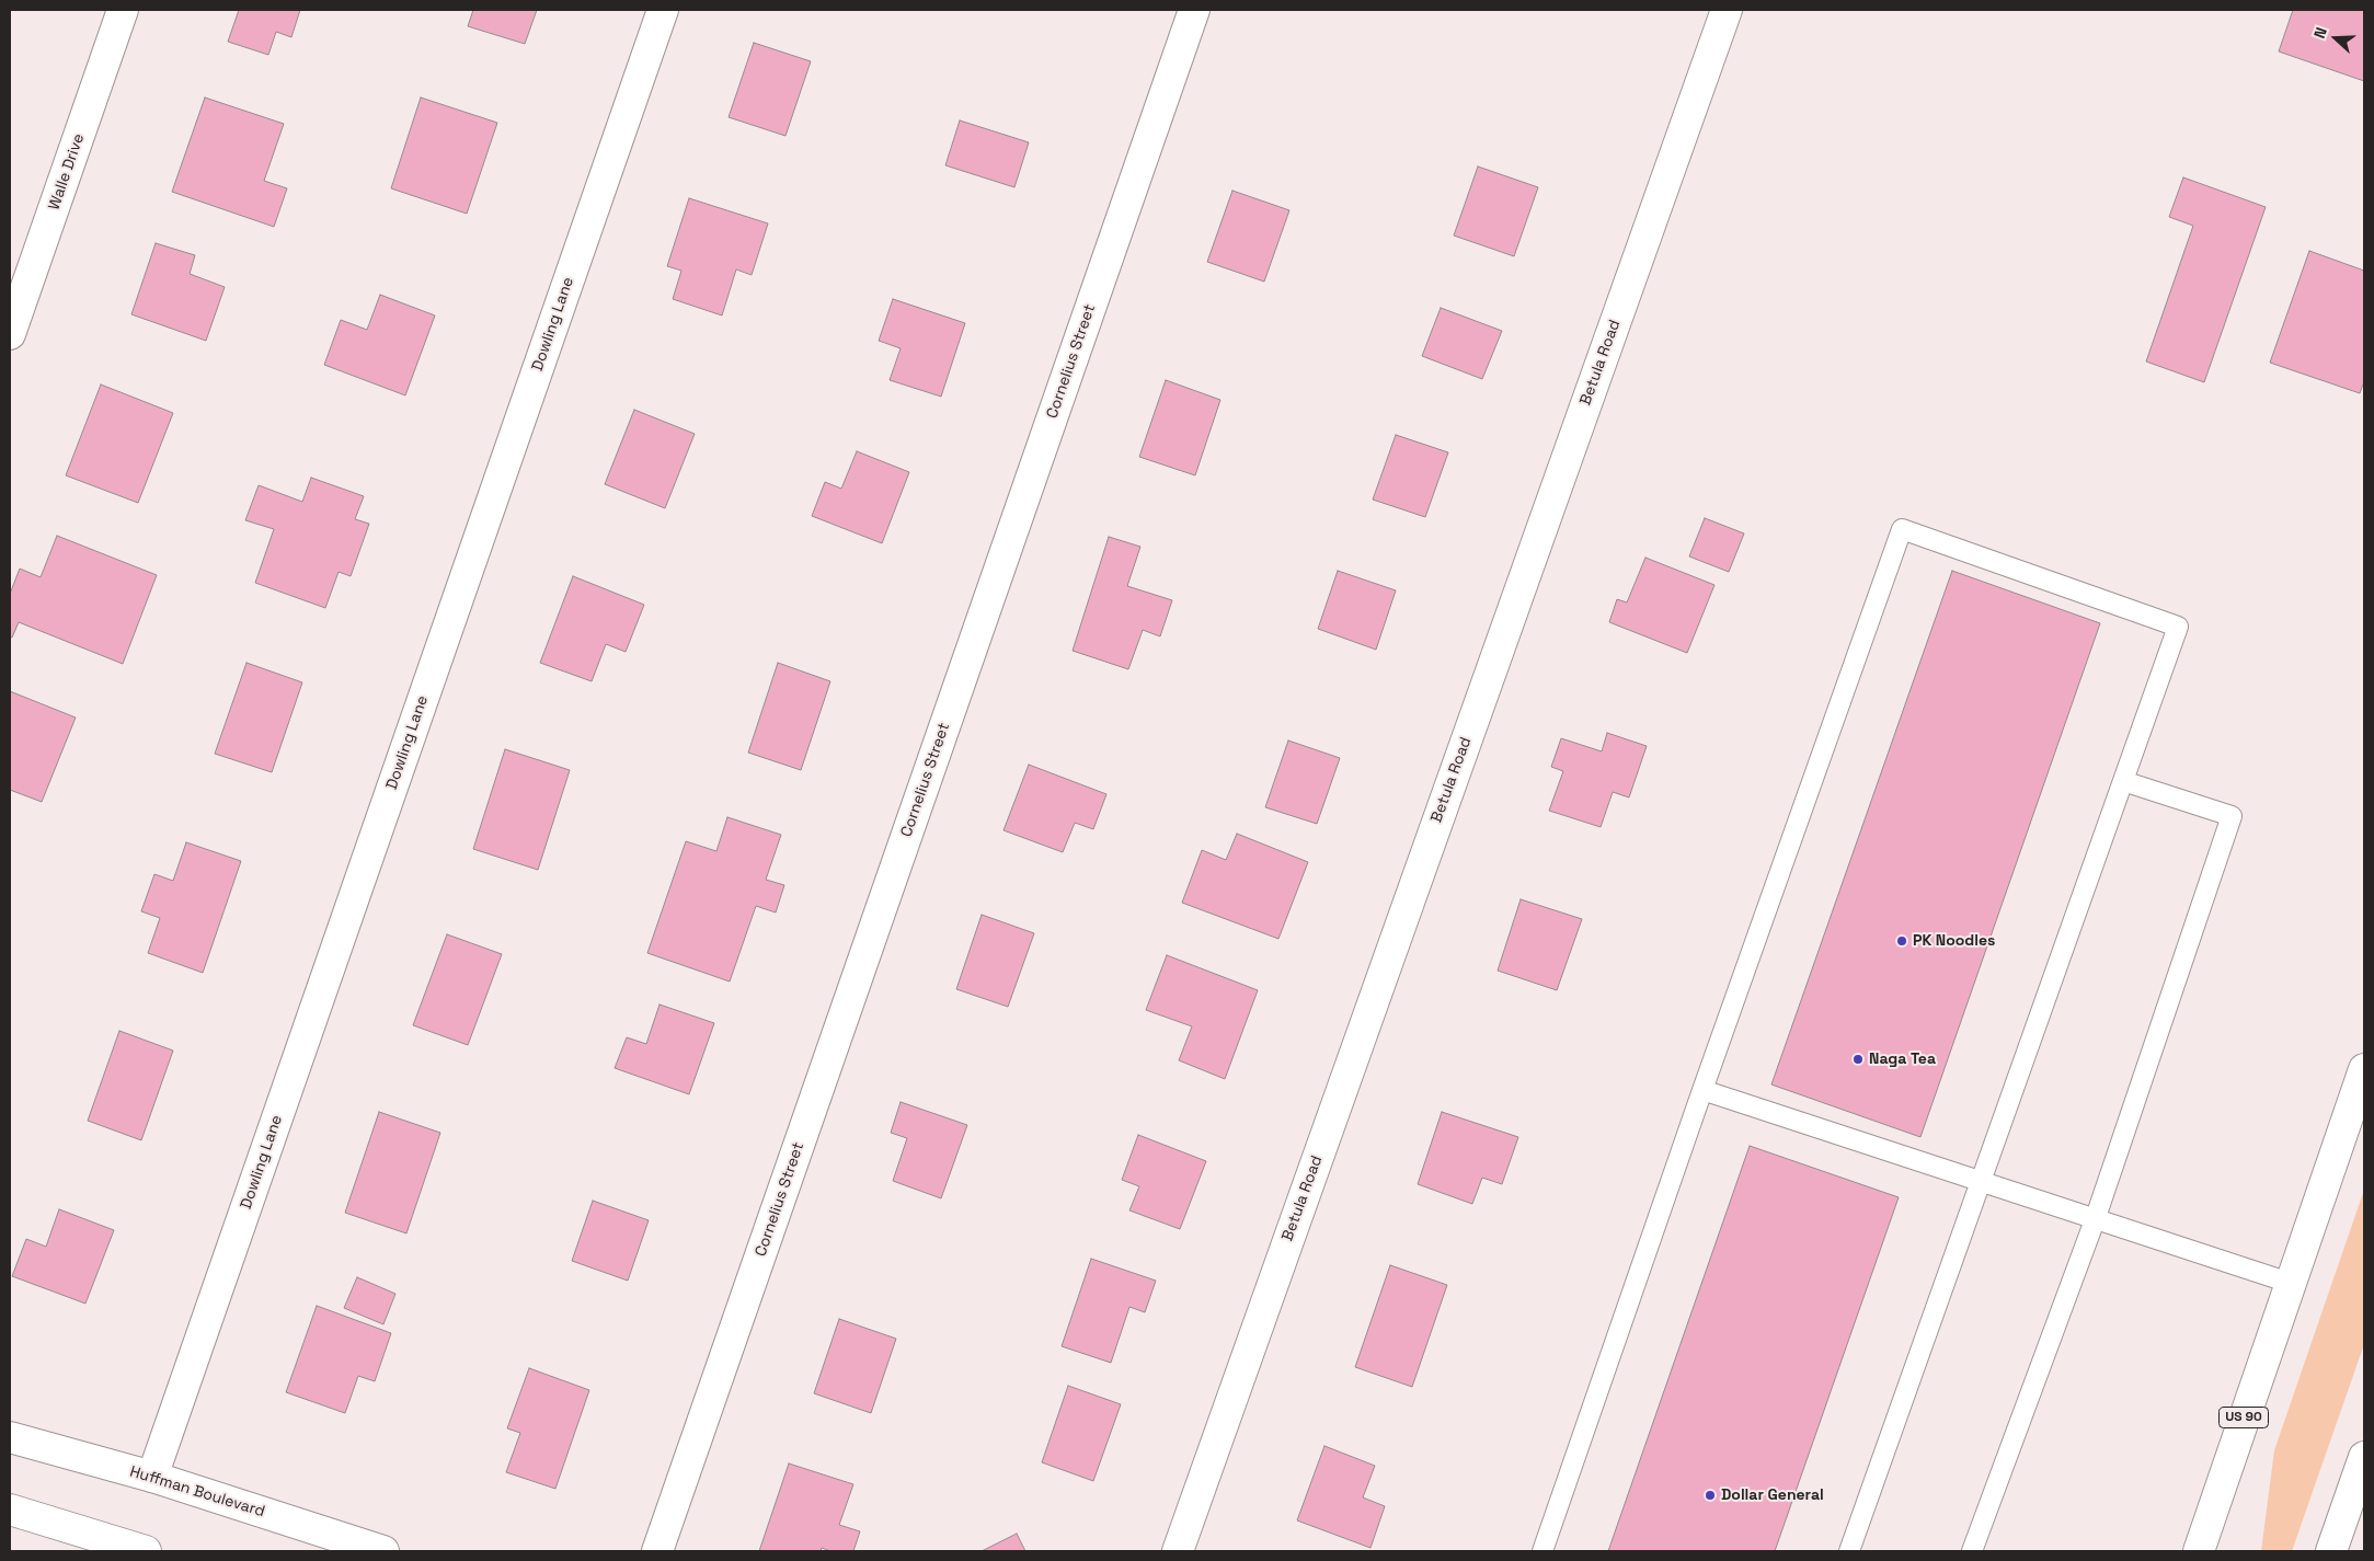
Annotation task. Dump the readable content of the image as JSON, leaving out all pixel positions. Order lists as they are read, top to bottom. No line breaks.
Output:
{"streets":{"main road":["Walle Drive","Dowling Lane","Cornelius Street","Betula Road","US 90","Huffman Boulevard"]},"crossings":[["Dowling Lane","Huffman Boulevard"]],"places":["PK Noodles","Naga Tea","Dollar General"],"north":"left"}
